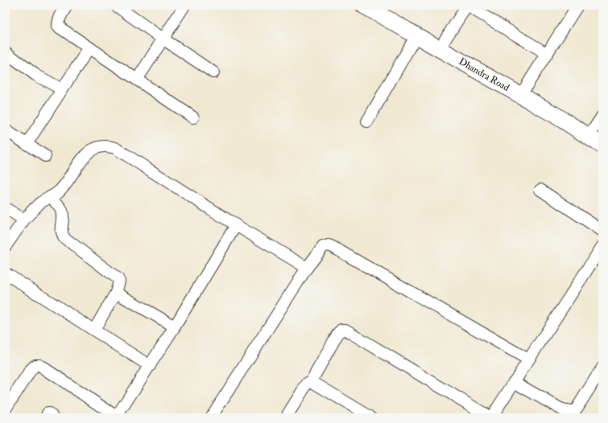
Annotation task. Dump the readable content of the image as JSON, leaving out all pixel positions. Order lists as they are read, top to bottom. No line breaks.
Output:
{"streets":{"street":["Dhandra Road"]}}
